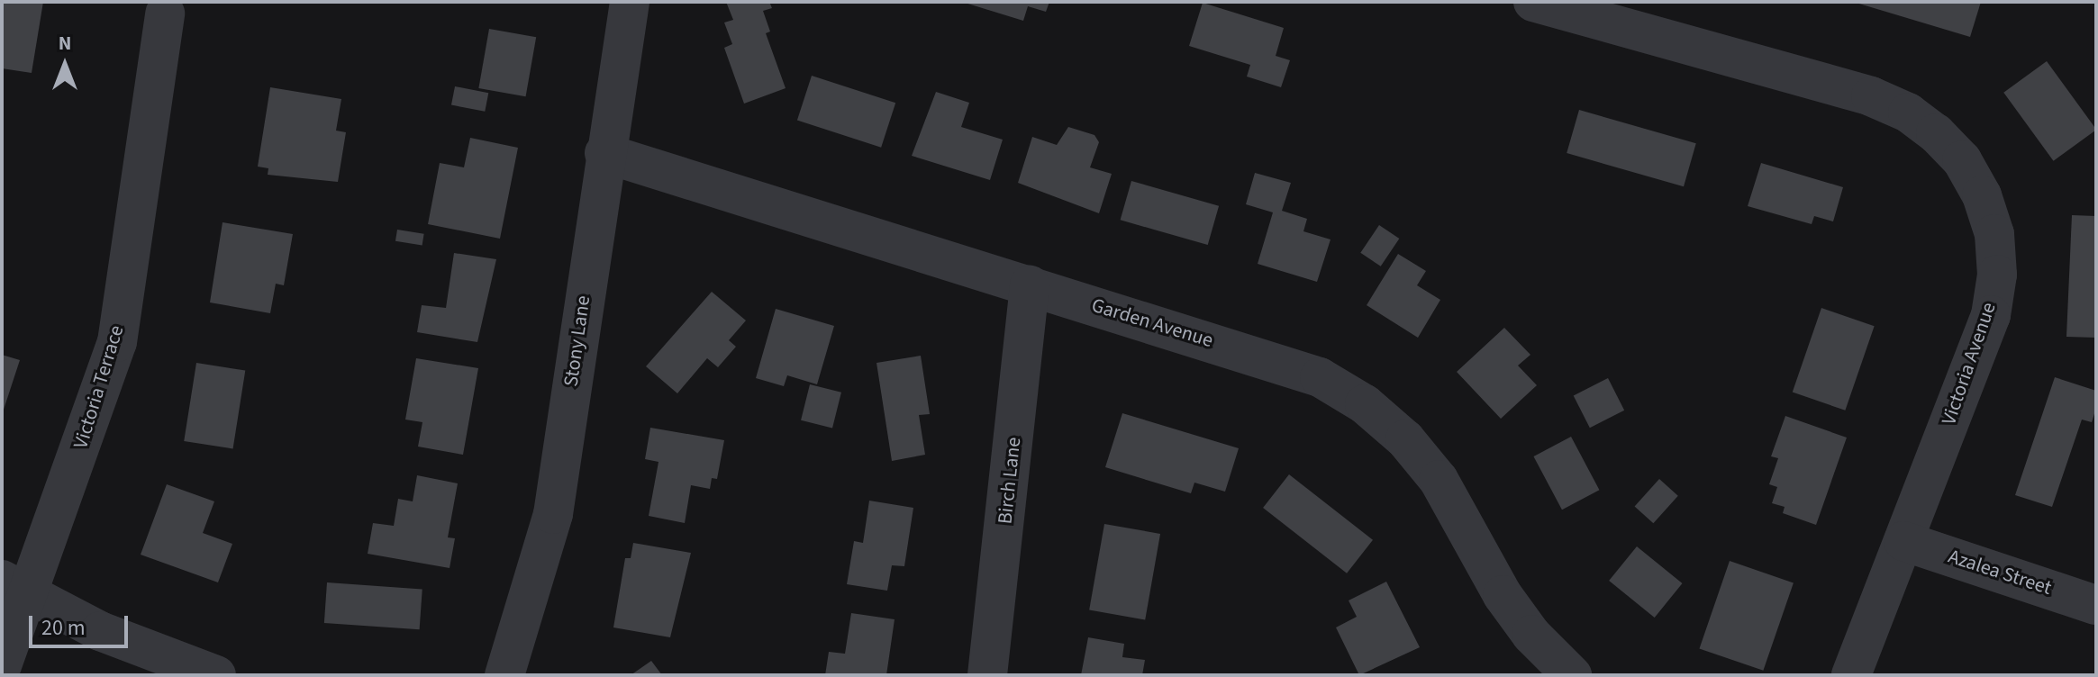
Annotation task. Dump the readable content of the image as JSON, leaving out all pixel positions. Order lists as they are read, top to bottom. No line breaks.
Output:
{"streets":{"street":["Garden Avenue","Stony Lane","Victoria Avenue","Victoria Terrace","Birch Lane","Azalea Street"]},"crossings":[["Garden Avenue","Stony Lane"],["Garden Avenue","Birch Lane"],["Victoria Avenue","Azalea Street"]],"scale_bar":"20 m","north":"top"}
